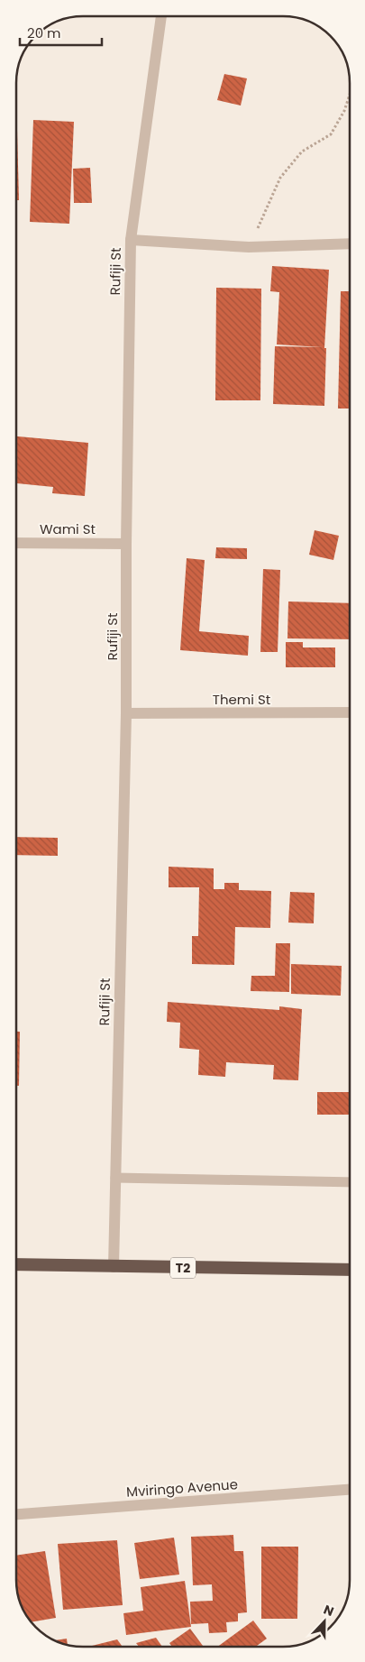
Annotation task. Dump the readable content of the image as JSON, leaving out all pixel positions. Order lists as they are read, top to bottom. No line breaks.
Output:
{"streets":{"highway":["T2"],"street":["Rufiji St","Wami St","Themi St","Mviringo Avenue"]},"crossings":[["Rufiji St","Wami St"],["Rufiji St","Themi St"],["Rufiji St","T2"]],"scale_bar":"20 m","north":"top"}
